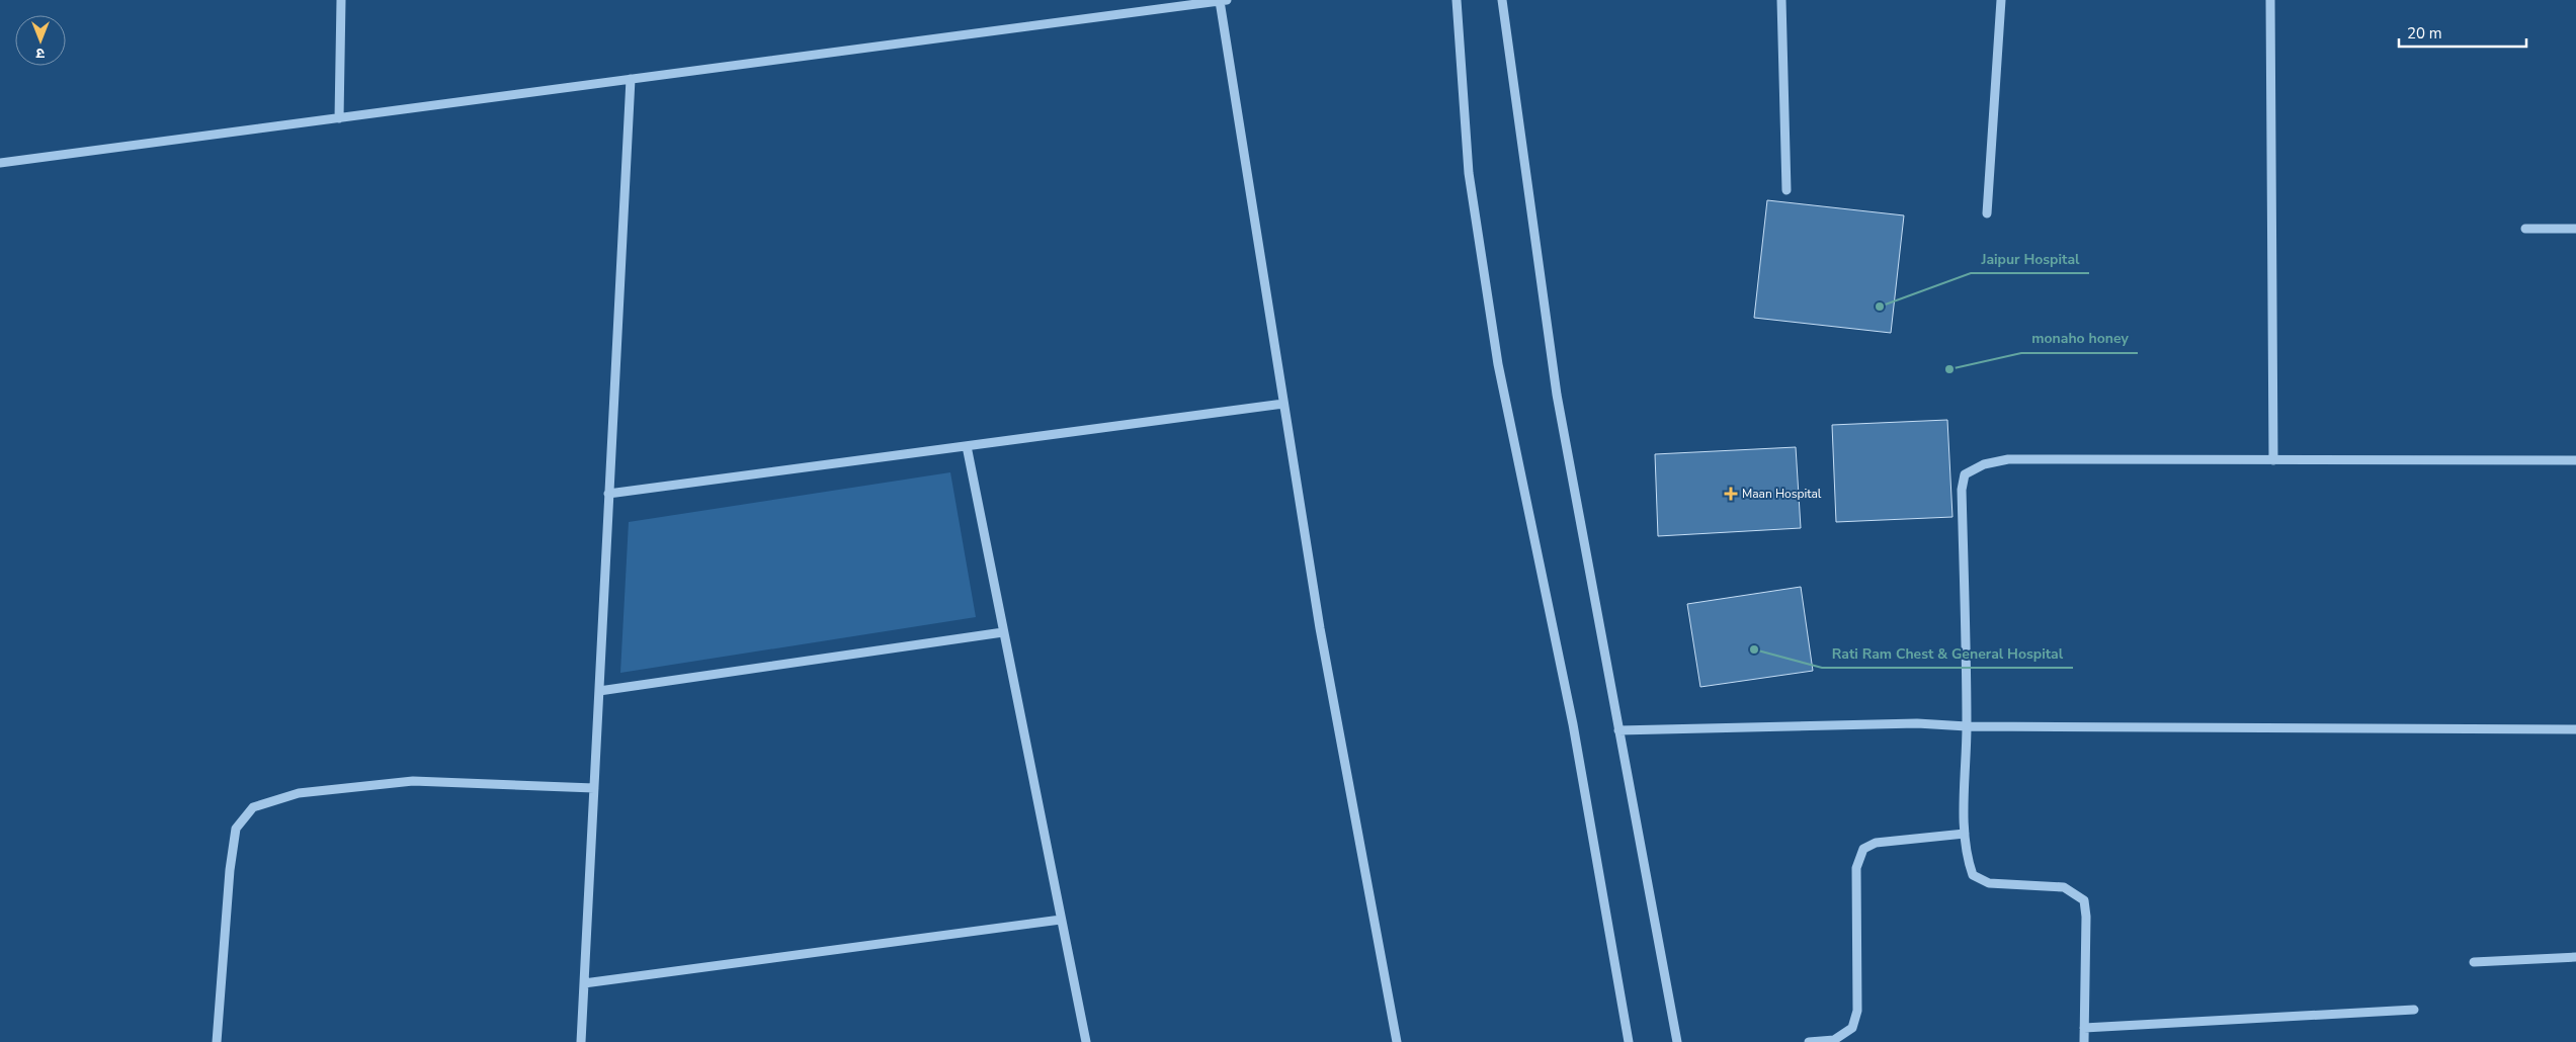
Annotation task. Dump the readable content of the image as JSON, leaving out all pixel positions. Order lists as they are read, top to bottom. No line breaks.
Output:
{"places":{"other":["Jaipur Hospital","monaho honey","Rati Ram Chest & General Hospital"],"health":["Maan Hospital"]},"scale_bar":"20 m","north":"bottom"}
